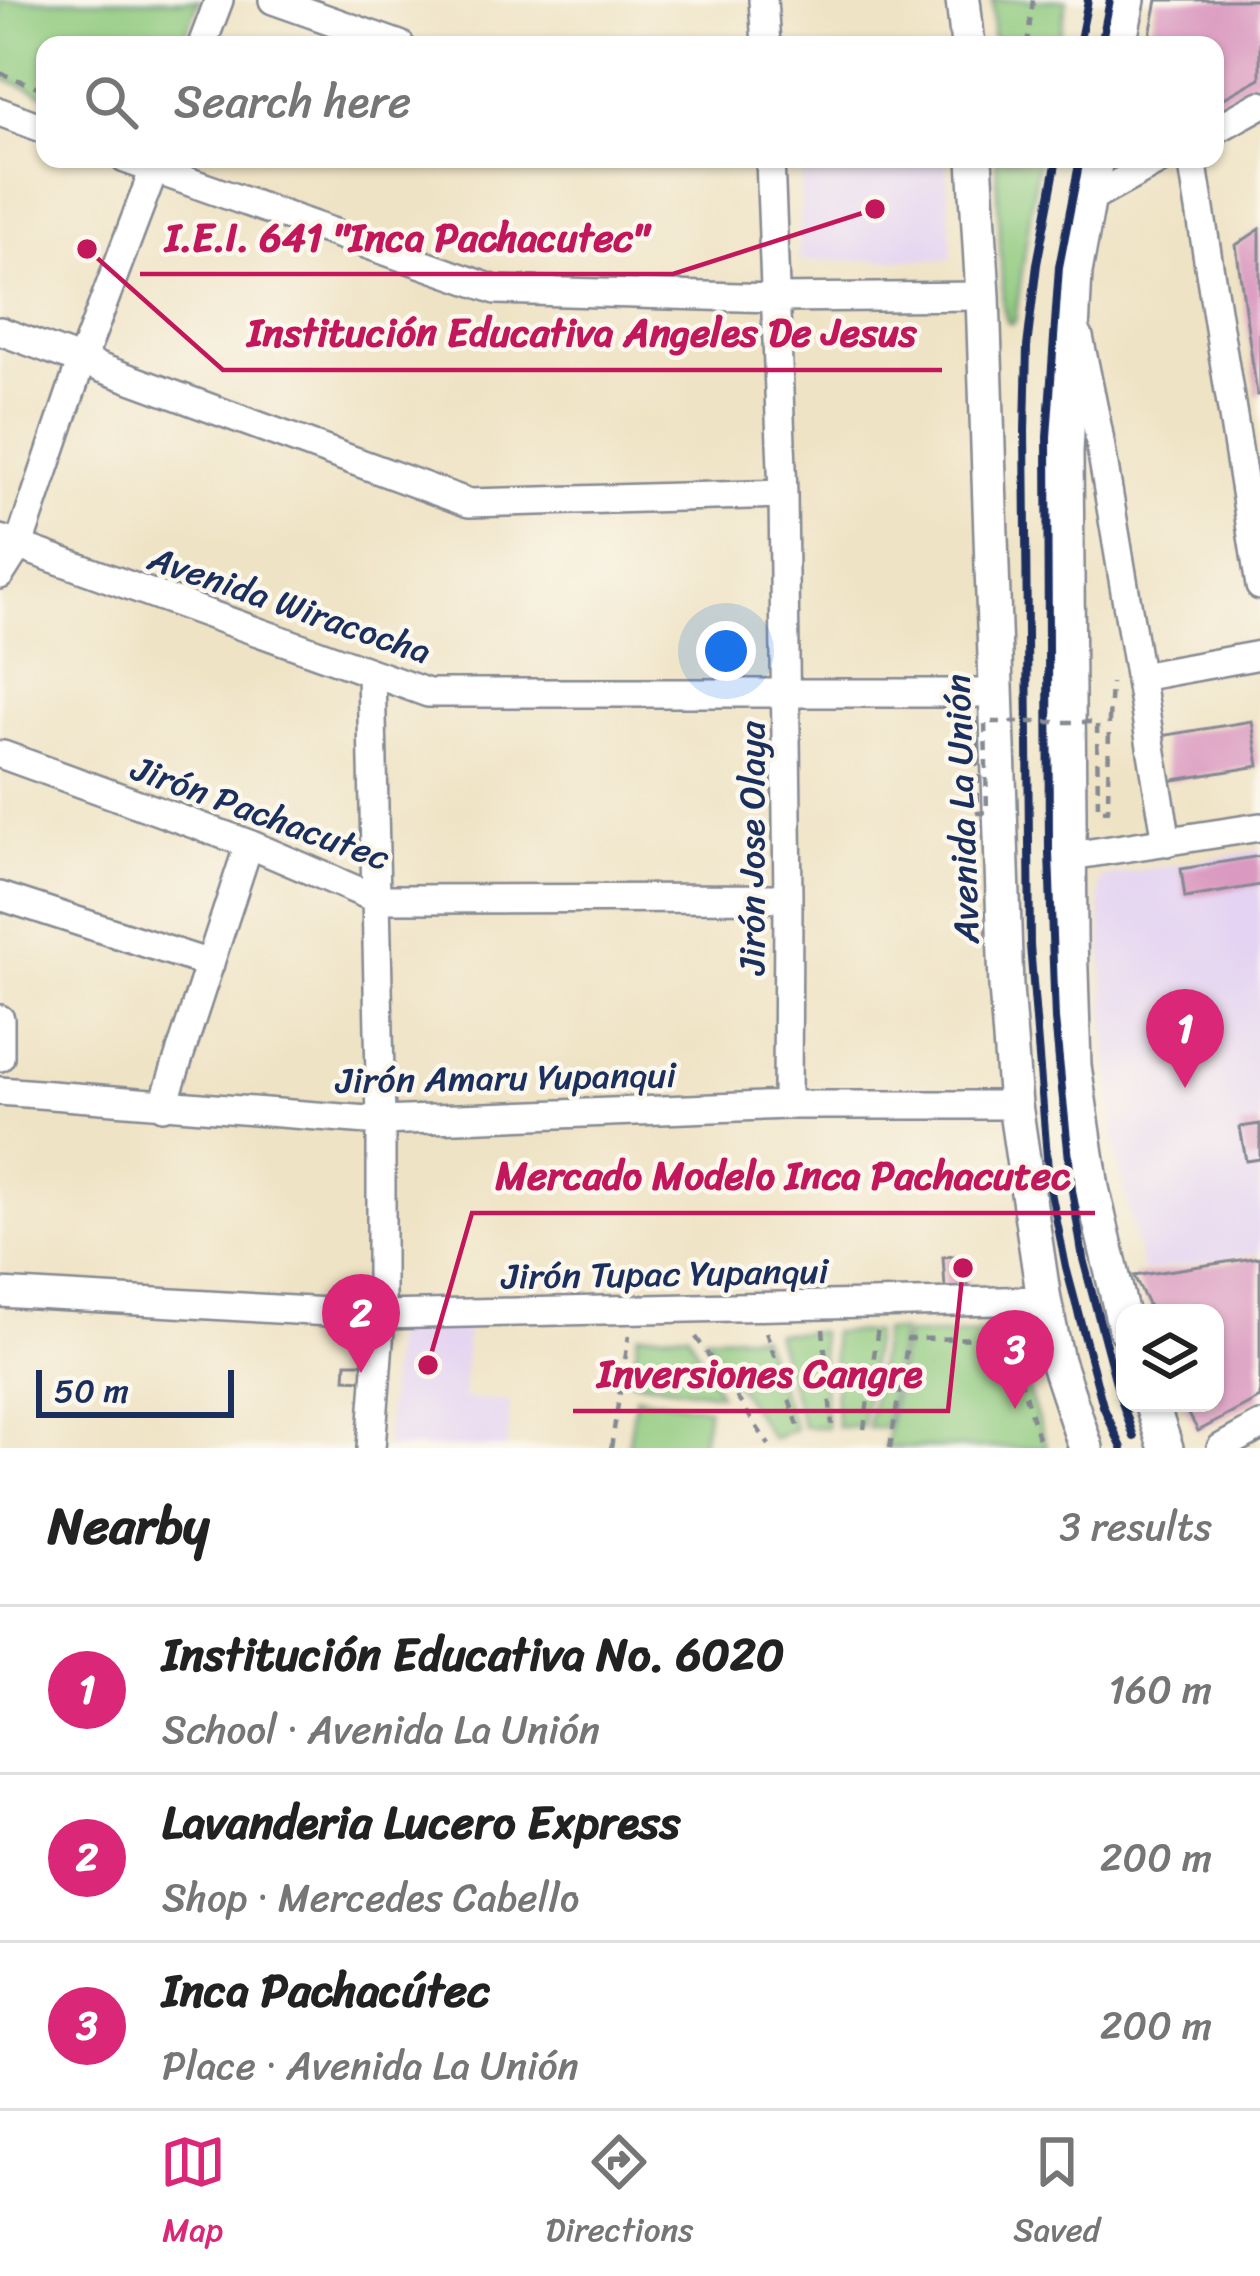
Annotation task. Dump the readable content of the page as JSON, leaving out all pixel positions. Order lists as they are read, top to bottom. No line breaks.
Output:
{"streets":{"street":["Avenida Wiracocha","Avenida La Unión","Jirón Pachacutec","Jirón Jose Olaya","Jirón Amaru Yupanqui","Jirón Tupac Yupanqui"]},"crossings":[["Avenida Wiracocha","Avenida La Unión"],["Avenida Wiracocha","Jirón Jose Olaya"],["Avenida La Unión","Jirón Amaru Yupanqui"],["Avenida La Unión","Jirón Tupac Yupanqui"],["Jirón Pachacutec","Jirón Jose Olaya"],["Jirón Jose Olaya","Jirón Amaru Yupanqui"]],"places":["I.E.I. 641 \"Inca Pachacutec\"","Institución Educativa Angeles De Jesus","Inversiones Cangre","Mercado Modelo Inca Pachacutec"],"scale_bar":"50 m","page":{"search":"Search here","pins":["1","2","3"],"scale":"50 m","heading":["Nearby","3 results"],"list":[{"mark":"1","name":"Institución Educativa No. 6020","note":"School · Avenida La Unión","value":"160 m"},{"mark":"2","name":"Lavanderia Lucero Express","note":"Shop · Mercedes Cabello","value":"200 m"},{"mark":"3","name":"Inca Pachacútec","note":"Place · Avenida La Unión","value":"200 m"}],"nav":["Map","Directions","Saved"]}}
